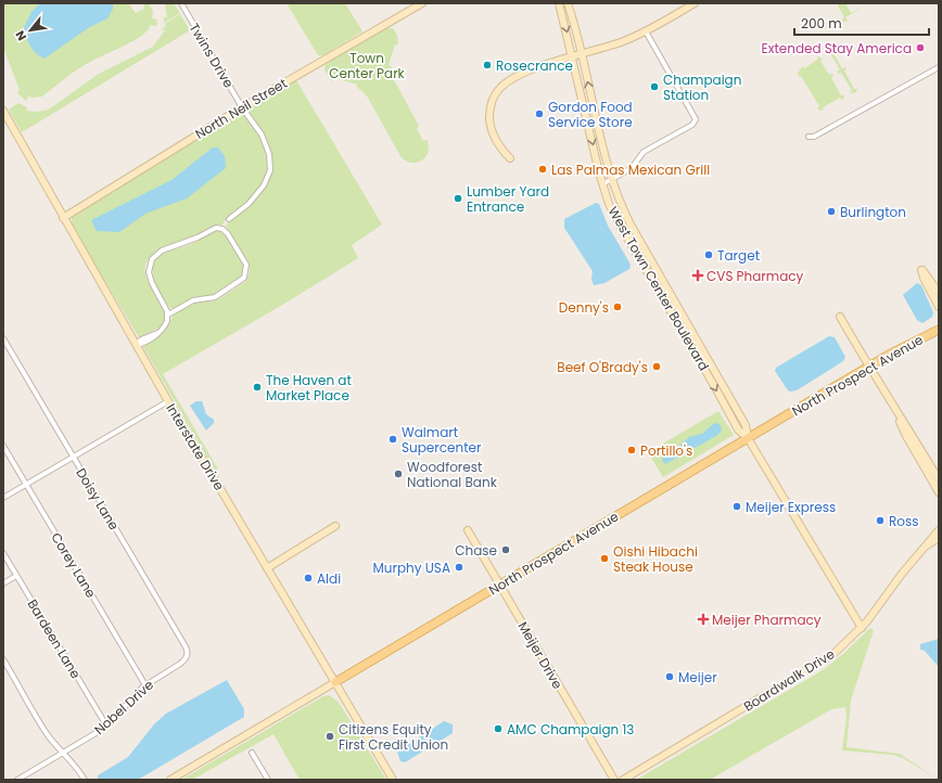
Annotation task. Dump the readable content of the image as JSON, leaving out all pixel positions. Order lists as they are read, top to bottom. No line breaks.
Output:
{"streets":{"main road":["North Neil Street","West Town Center Boulevard","North Prospect Avenue","Interstate Drive","Meijer Drive","Boardwalk Drive"],"street":["Twins Drive","Doisy Lane","Corey Lane","Bardeen Lane","Nobel Drive"]},"crossings":[["Twins Drive","North Neil Street"],["North Neil Street","Interstate Drive"],["West Town Center Boulevard","North Prospect Avenue"],["West Town Center Boulevard","Boardwalk Drive"],["North Prospect Avenue","Interstate Drive"],["North Prospect Avenue","Meijer Drive"],["Doisy Lane","Nobel Drive"],["Corey Lane","Nobel Drive"],["Bardeen Lane","Nobel Drive"]],"parks":["Town Center Park"],"places":{"other":["Extended Stay America","Rosecrance","Champaign Station","Gordon Food Service Store","Las Palmas Mexican Grill","Lumber Yard Entrance","Burlington","Target","Denny's","Beef O'Brady's","The Haven at Market Place","Walmart Supercenter","Portillo's","Woodforest National Bank","Meijer Express","Ross","Chase","Oishi Hibachi Steak House","Murphy USA","Aldi","Meijer","AMC Champaign 13","Citizens Equity First Credit Union"],"health":["CVS Pharmacy","Meijer Pharmacy"]},"scale_bar":"200 m","north":"bottom left"}
